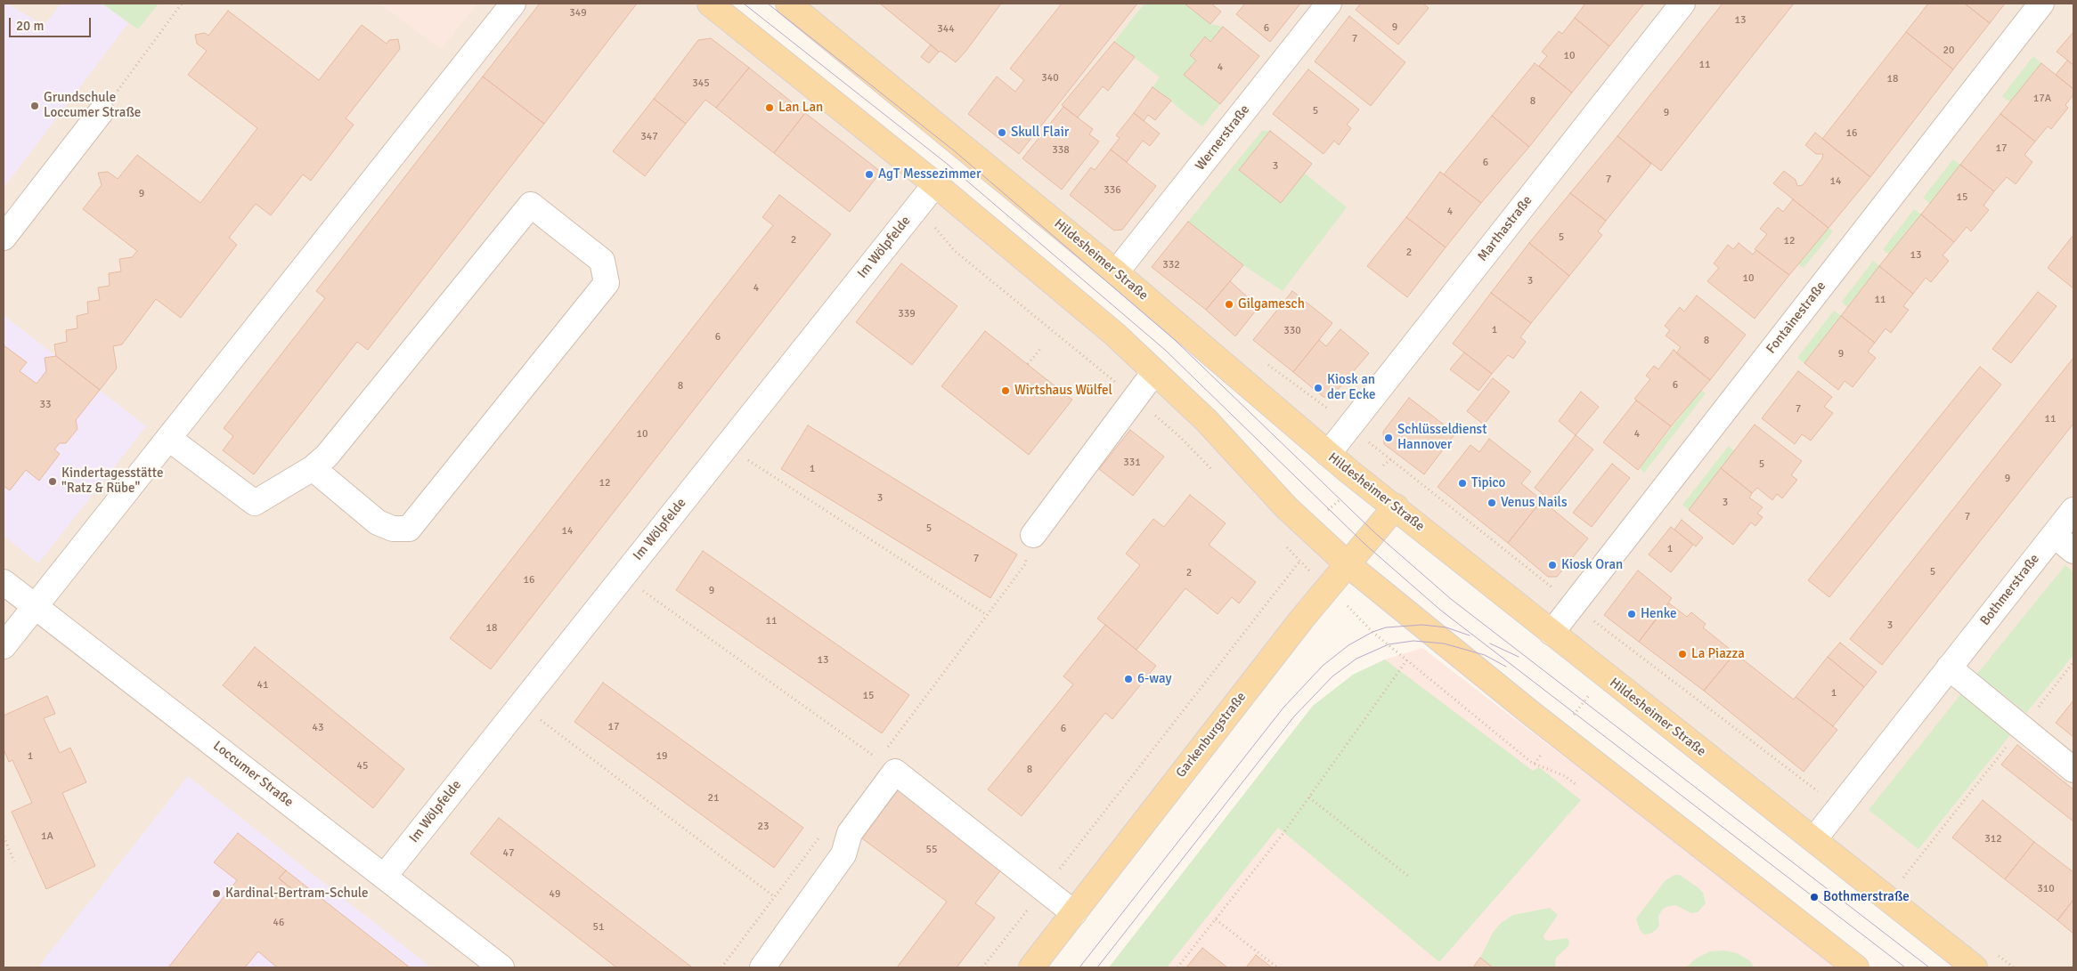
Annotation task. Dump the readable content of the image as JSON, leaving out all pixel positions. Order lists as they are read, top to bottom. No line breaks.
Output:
{"streets":{"main road":["Hildesheimer Straße","Garkenburgstraße"],"street":["Wernerstraße","Marthastraße","Im Wölpfelde","Fontainestraße","Bothmerstraße","Loccumer Straße"]},"crossings":[["Wernerstraße","Hildesheimer Straße"],["Marthastraße","Hildesheimer Straße"],["Im Wölpfelde","Loccumer Straße"],["Hildesheimer Straße","Fontainestraße"],["Hildesheimer Straße","Bothmerstraße"],["Hildesheimer Straße","Garkenburgstraße"]],"places":["Grundschule Loccumer Straße","Lan Lan","Skull Flair","AgT Messezimmer","Gilgamesch","Kiosk an der Ecke","Wirtshaus Wülfel","Schlüsseldienst Hannover","Kindertagesstätte \"Ratz & Rübe\"","Tipico","Venus Nails","Kiosk Oran","Henke","La Piazza","6-way","Kardinal-Bertram-Schule","Bothmerstraße"],"house_numbers":["349","13","9","6","344","7","20","10","11","4","340","18","345","17A","8","5","9","16","347","17","338","6","3","7","14","336","9","15","4","5","2","12","2","13","332","10","3","4","11","339","1","330","6","8","9","6","8","33","7","11","10","4","331","5","1","9","12","3","3","7","5","14","1","7","5","2","16","9","11","3","18","13","41","1","15","17","43","6","1","19","45","8","21","23","1A","312","55","47","310","49","46","51"],"scale_bar":"20 m"}
